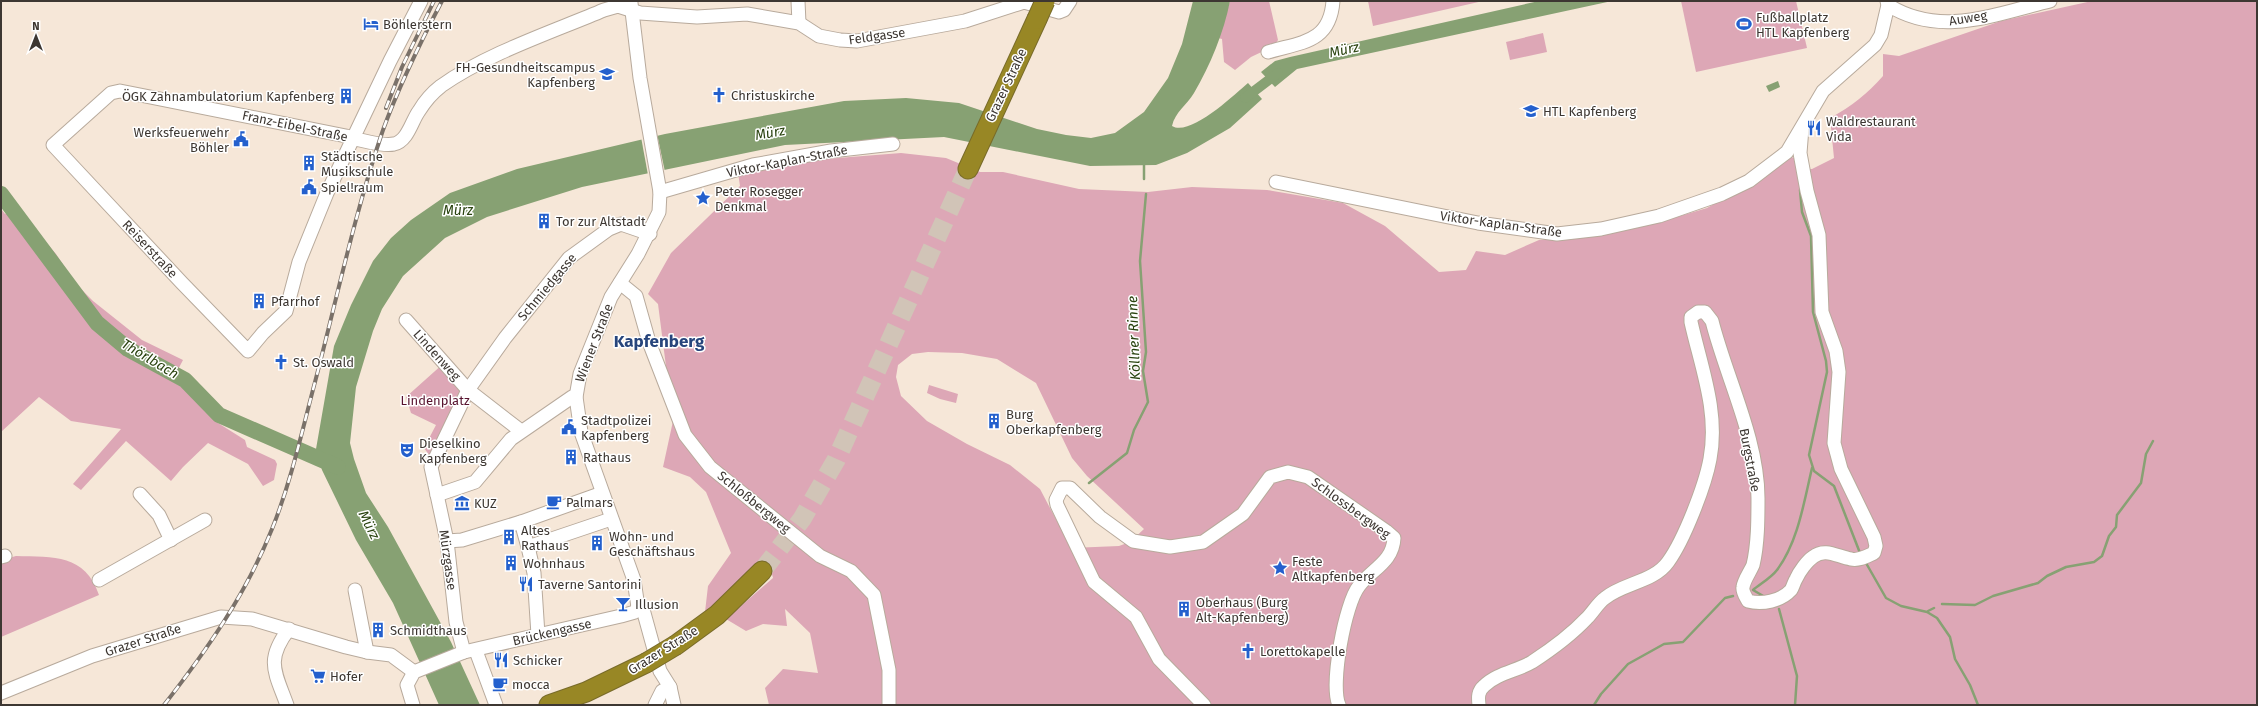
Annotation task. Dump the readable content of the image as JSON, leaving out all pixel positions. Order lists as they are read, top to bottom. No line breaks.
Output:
{"streets":{"highway":["Grazer Straße"],"street":["Auweg","Feldgasse","Franz-Eibel-Straße","Viktor-Kaplan-Straße","Reiserstraße","Schmiedgasse","Wiener Straße","Lindenweg","Burgstraße","Schloßbergweg","Schlossbergweg","Mürzgasse","Brückengasse"]},"crossings":[["Auweg","Viktor-Kaplan-Straße"],["Feldgasse","Franz-Eibel-Straße"],["Feldgasse","Wiener Straße"],["Franz-Eibel-Straße","Reiserstraße"],["Franz-Eibel-Straße","Wiener Straße"],["Viktor-Kaplan-Straße","Wiener Straße"],["Viktor-Kaplan-Straße","Burgstraße"],["Schmiedgasse","Wiener Straße"],["Schmiedgasse","Lindenweg"],["Schmiedgasse","Mürzgasse"],["Wiener Straße","Schloßbergweg"],["Wiener Straße","Brückengasse"],["Lindenweg","Mürzgasse"],["Mürzgasse","Brückengasse"]],"districts":["Kapfenberg"],"water":["Mürz","Köllner Rinne","Thörlbach"],"parks":["Lindenplatz"],"places":{"hotel":["Böhlerstern"],"sports":["Fußballplatz HTL Kapfenberg"],"school or university":["FH-Gesundheitscampus Kapfenberg","HTL Kapfenberg"],"church":["Christuskirche","St. Oswald","Lorettokapelle"],"building":["ÖGK Zahnambulatorium Kapfenberg","Städtische Musikschule","Tor zur Altstadt","Pfarrhof","Burg Oberkapfenberg","Rathaus","Altes Rathaus","Wohn- und Geschäftshaus","Wohnhaus","Oberhaus (Burg Alt-Kapfenberg)","Schmidthaus"],"restaurant":["Waldrestaurant Vida","Taverne Santorini","Schicker"],"public building":["Werksfeuerwehr Böhler","Spiel!raum","Stadtpolizei Kapfenberg"],"place":["Peter Rosegger Denkmal","Feste Altkapfenberg"],"theatre":["Dieselkino Kapfenberg"],"cafe":["Palmars","mocca"],"museum":["KUZ"],"bar":["Illusion"],"supermarket":["Hofer"]},"north":"top"}
